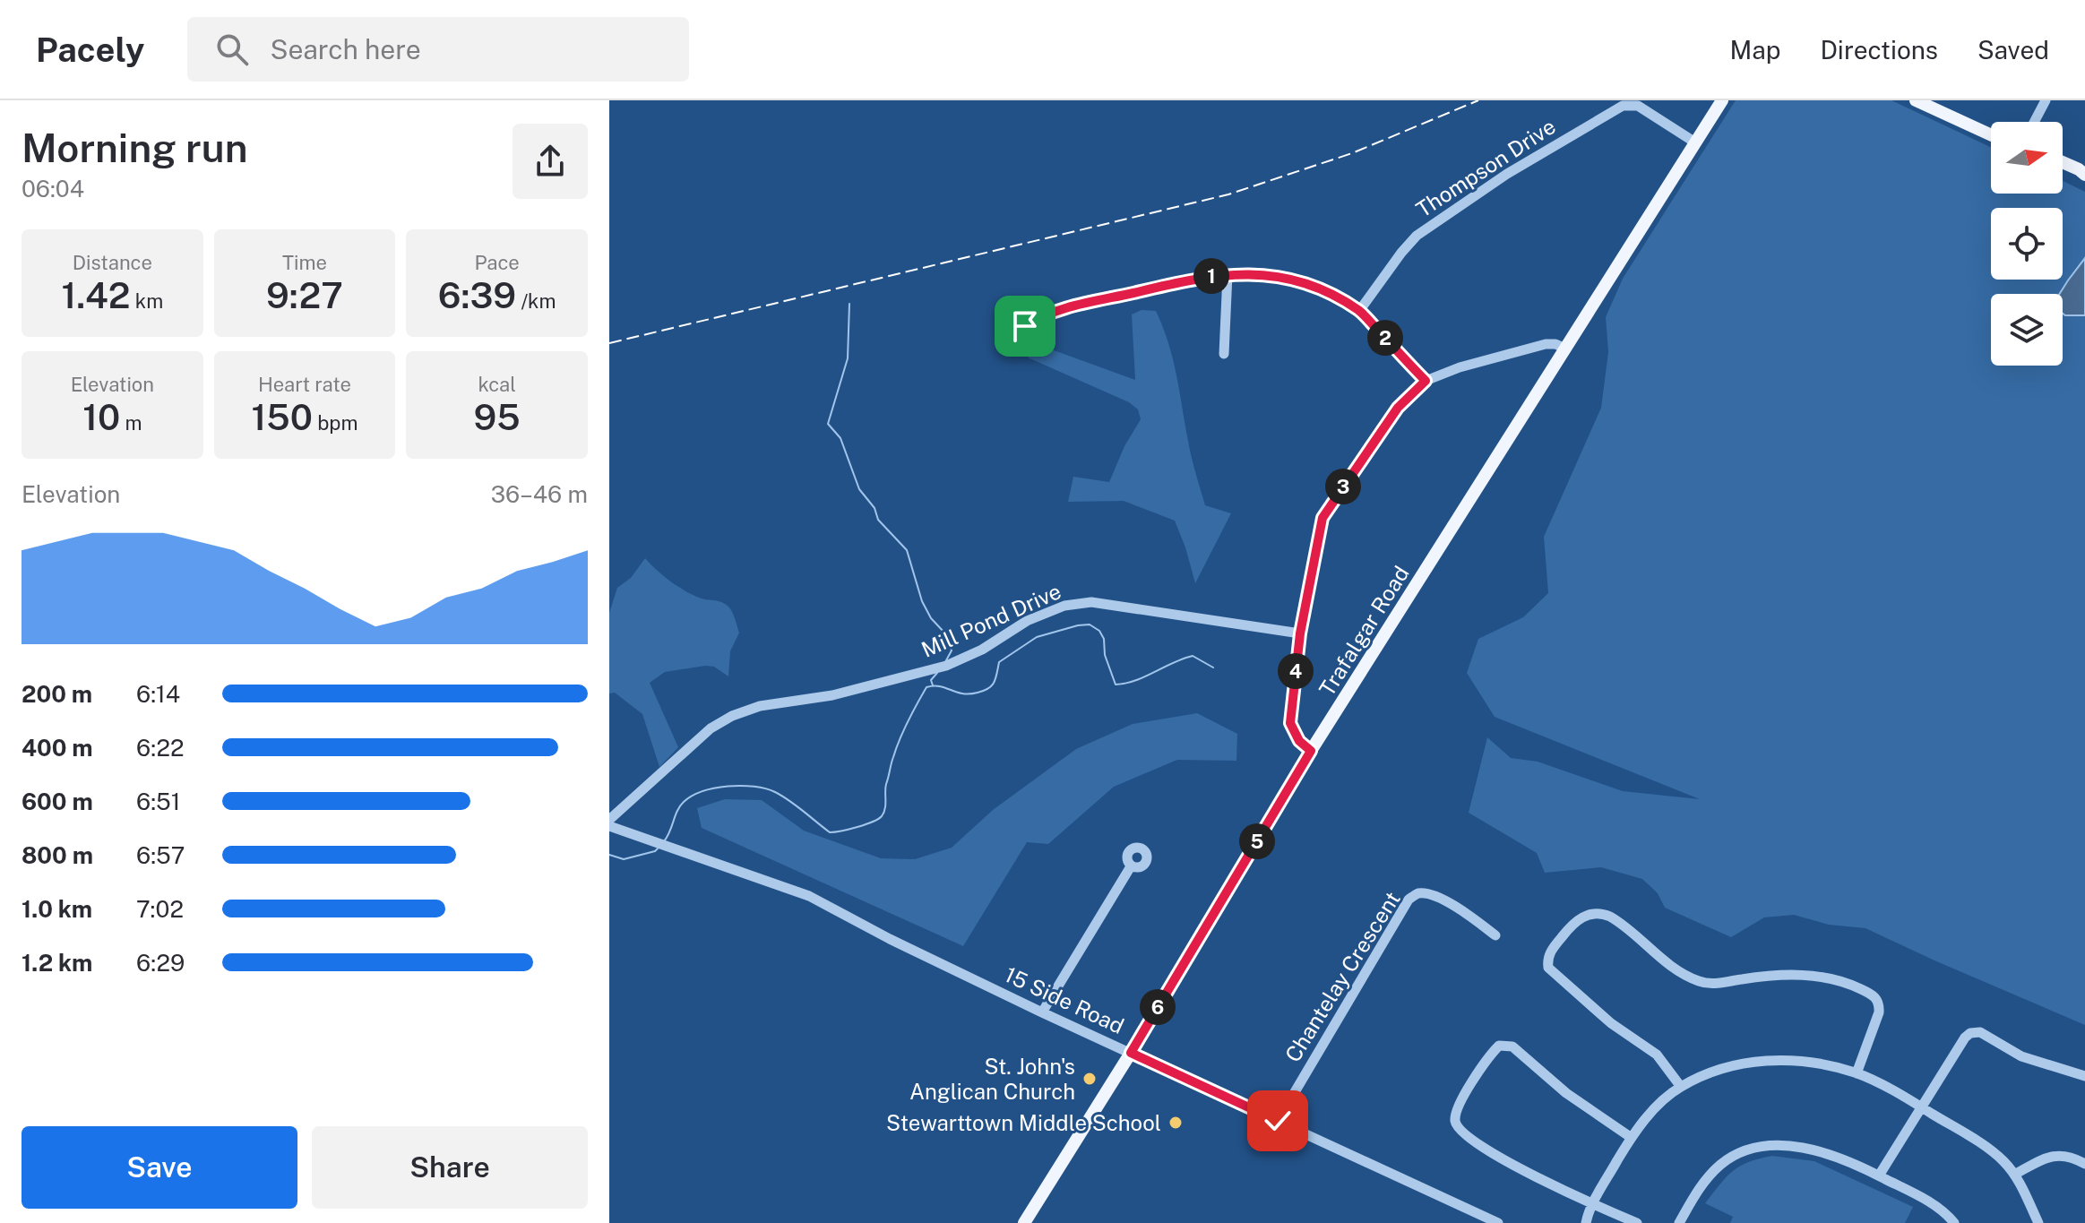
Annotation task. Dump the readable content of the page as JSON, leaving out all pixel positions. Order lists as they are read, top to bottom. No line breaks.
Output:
{"streets":{"main road":["Trafalgar Road"],"street":["Thompson Drive","Mill Pond Drive","Chantelay Crescent","15 Side Road"]},"crossings":[["Thompson Drive","Trafalgar Road"],["Trafalgar Road","15 Side Road"],["Chantelay Crescent","15 Side Road"]],"places":["St. John's Anglican Church","Stewarttown Middle School"],"north":"right","page":{"header":"Pacely","search":"Search here","nav":["Map","Directions","Saved"],"heading":["Morning run","06:04"],"stats":[["Distance","1.42 km"],["Time","9:27"],["Pace","6:39 /km"],["Elevation","10 m"],["Heart rate","150 bpm"],["kcal","95"]],"pins":["1","2","3","4","5","6"],"chart":["Elevation","36–46 m"],"list":[{"name":"200 m","note":"6:14"},{"name":"400 m","note":"6:22"},{"name":"600 m","note":"6:51"},{"name":"800 m","note":"6:57"},{"name":"1.0 km","note":"7:02"},{"name":"1.2 km","note":"6:29"}],"buttons":["Save","Share"]}}
